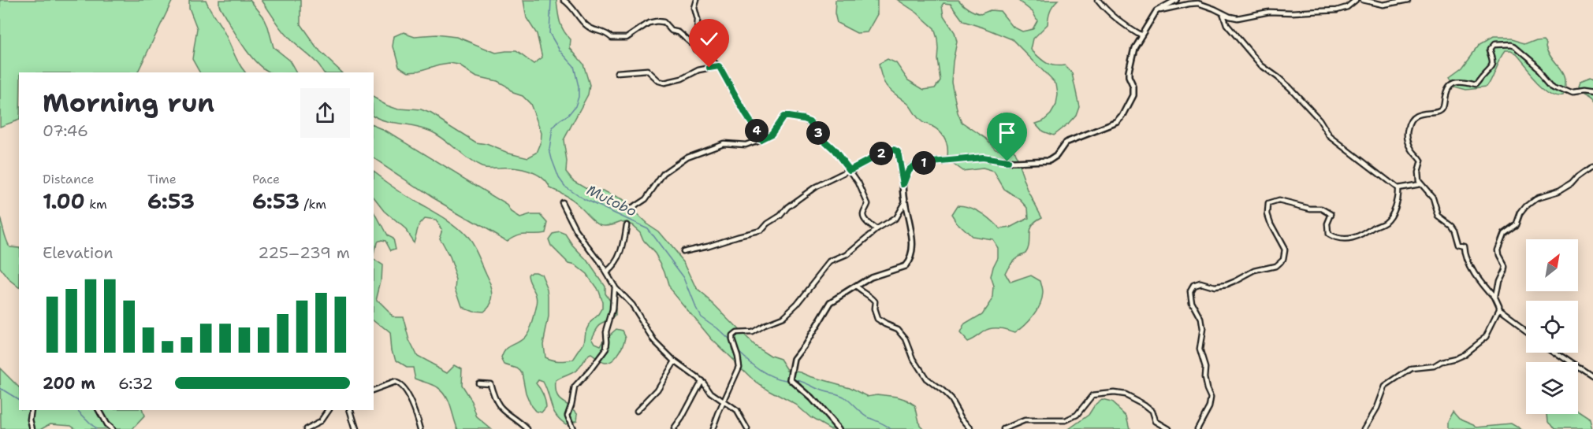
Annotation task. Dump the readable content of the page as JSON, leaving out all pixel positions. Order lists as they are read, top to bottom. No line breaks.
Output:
{"water":["Mutobo"],"north":"top right","page":{"heading":["Morning run","07:46"],"pins":["4","3","2","1"],"stats":[["Distance","1.00 km"],["Time","6:53"],["Pace","6:53 /km"]],"chart":["Elevation","225–239 m"],"list":[{"name":"200 m","note":"6:32"}]}}
